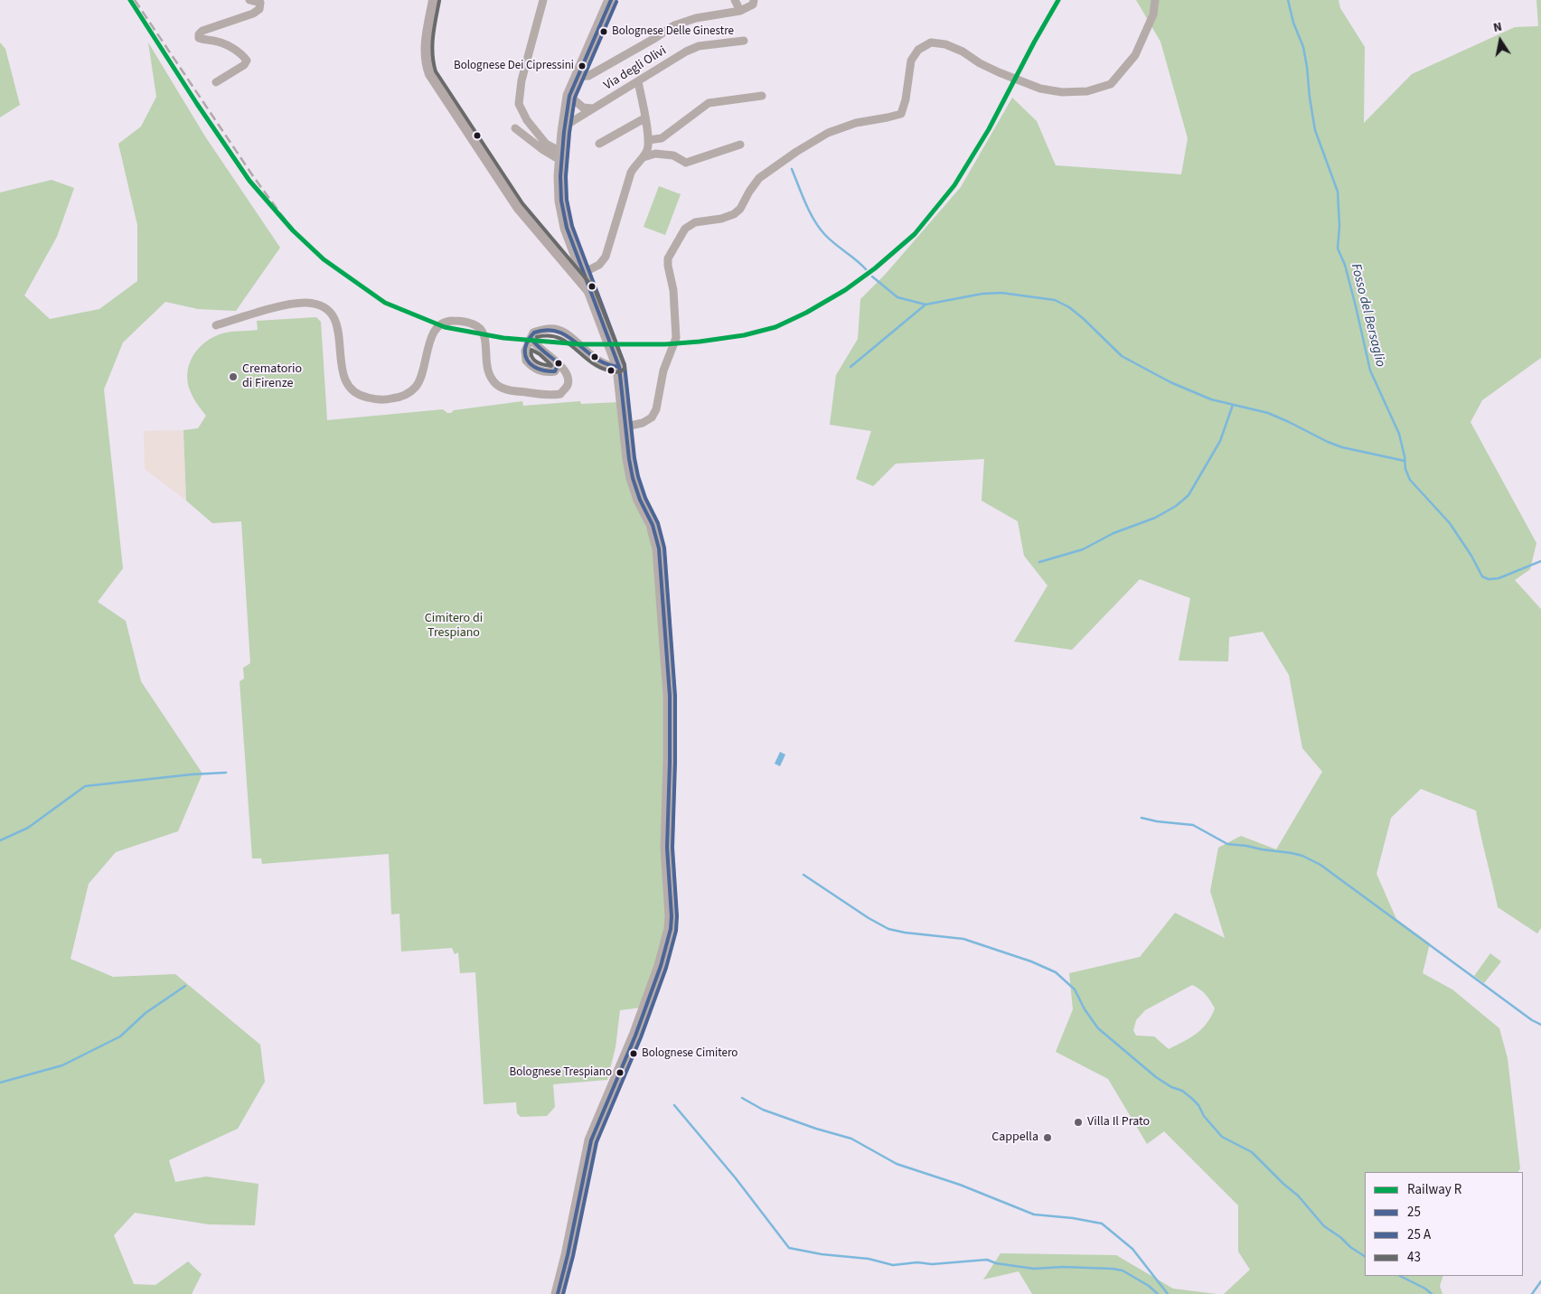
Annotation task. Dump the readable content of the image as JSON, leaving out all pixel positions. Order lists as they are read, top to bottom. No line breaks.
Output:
{"streets":{"street":["Via degli Olivi"]},"water":["Fosso del Bersaglio"],"parks":["Cimitero di Trespiano"],"places":["Bolognese Delle Ginestre","Bolognese Dei Cipressini","Crematorio di Firenze","Bolognese Cimitero","Bolognese Trespiano","Villa Il Prato","Cappella"],"lines":["rail line R","transit line 25","transit line 43"],"legend":["Railway R","25","25 A","43"],"north":"top"}
